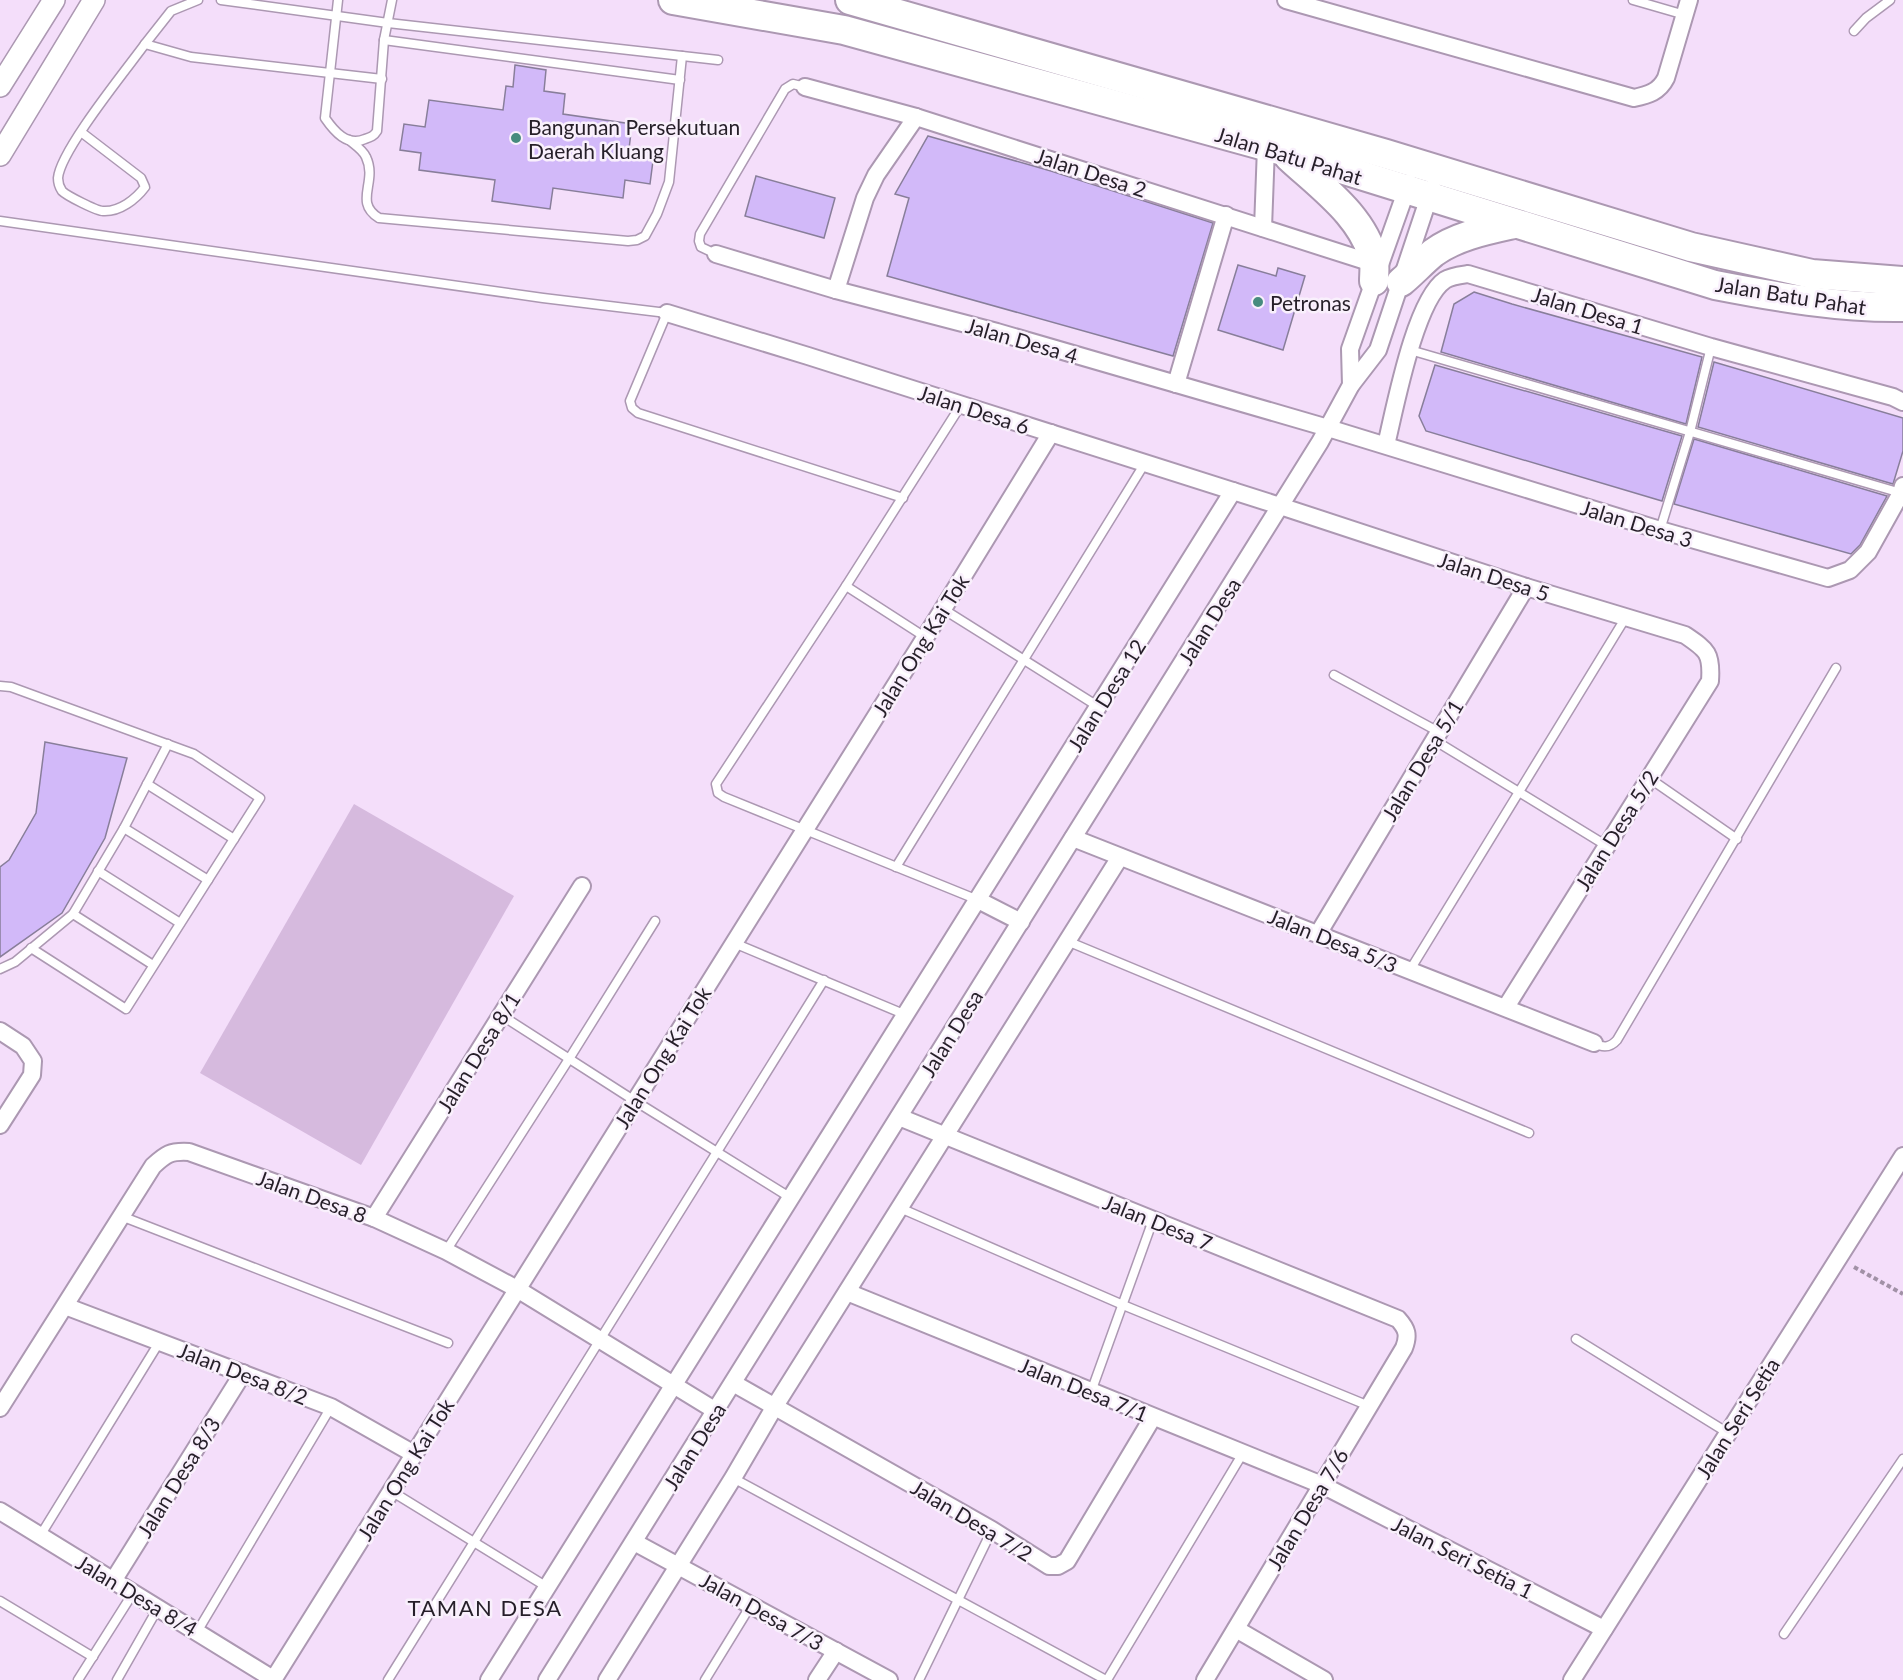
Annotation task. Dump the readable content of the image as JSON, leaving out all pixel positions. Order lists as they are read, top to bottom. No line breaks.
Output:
{"streets":{"highway":["Jalan Batu Pahat"],"street":["Jalan Desa 2","Jalan Desa 1","Jalan Desa 4","Jalan Desa 6","Jalan Desa 3","Jalan Desa 5","Jalan Desa","Jalan Ong Kai Tok","Jalan Desa 12","Jalan Desa 5/1","Jalan Desa 5/2","Jalan Desa 5/3","Jalan Desa 8/1","Jalan Desa 8","Jalan Desa 7","Jalan Desa 8/2","Jalan Desa 7/1","Jalan Seri Setia","Jalan Desa 8/3","Jalan Desa 7/6","Jalan Desa 7/2","Jalan Seri Setia 1","Jalan Desa 8/4","Jalan Desa 7/3"]},"crossings":[["Jalan Batu Pahat","Jalan Desa"],["Jalan Desa 2","Jalan Desa"],["Jalan Desa 1","Jalan Desa 3"],["Jalan Desa 4","Jalan Desa 3"],["Jalan Desa 4","Jalan Desa"],["Jalan Desa 6","Jalan Desa 5"],["Jalan Desa 6","Jalan Desa"],["Jalan Desa 6","Jalan Ong Kai Tok"],["Jalan Desa 6","Jalan Desa 12"],["Jalan Desa 3","Jalan Desa"],["Jalan Desa 5","Jalan Desa"],["Jalan Desa 5","Jalan Desa 5/1"],["Jalan Desa 5","Jalan Desa 5/2"],["Jalan Desa","Jalan Desa 5/3"],["Jalan Desa","Jalan Desa 8"],["Jalan Desa","Jalan Desa 7"],["Jalan Desa","Jalan Desa 7/2"],["Jalan Desa","Jalan Desa 7/3"],["Jalan Ong Kai Tok","Jalan Desa 8"],["Jalan Ong Kai Tok","Jalan Desa 8/2"],["Jalan Ong Kai Tok","Jalan Desa 8/4"],["Jalan Desa 5/1","Jalan Desa 5/3"],["Jalan Desa 5/2","Jalan Desa 5/3"],["Jalan Desa 8/1","Jalan Desa 8"],["Jalan Desa 8","Jalan Desa 8/2"],["Jalan Desa 7","Jalan Desa 7/6"],["Jalan Desa 8/2","Jalan Desa 8/3"],["Jalan Desa 7/1","Jalan Desa 7/6"],["Jalan Desa 7/1","Jalan Desa 7/2"],["Jalan Desa 7/1","Jalan Seri Setia 1"],["Jalan Seri Setia","Jalan Seri Setia 1"],["Jalan Desa 8/3","Jalan Desa 8/4"],["Jalan Desa 7/6","Jalan Seri Setia 1"]],"districts":["TAMAN DESA"],"places":["Bangunan Persekutuan Daerah Kluang","Petronas"]}
